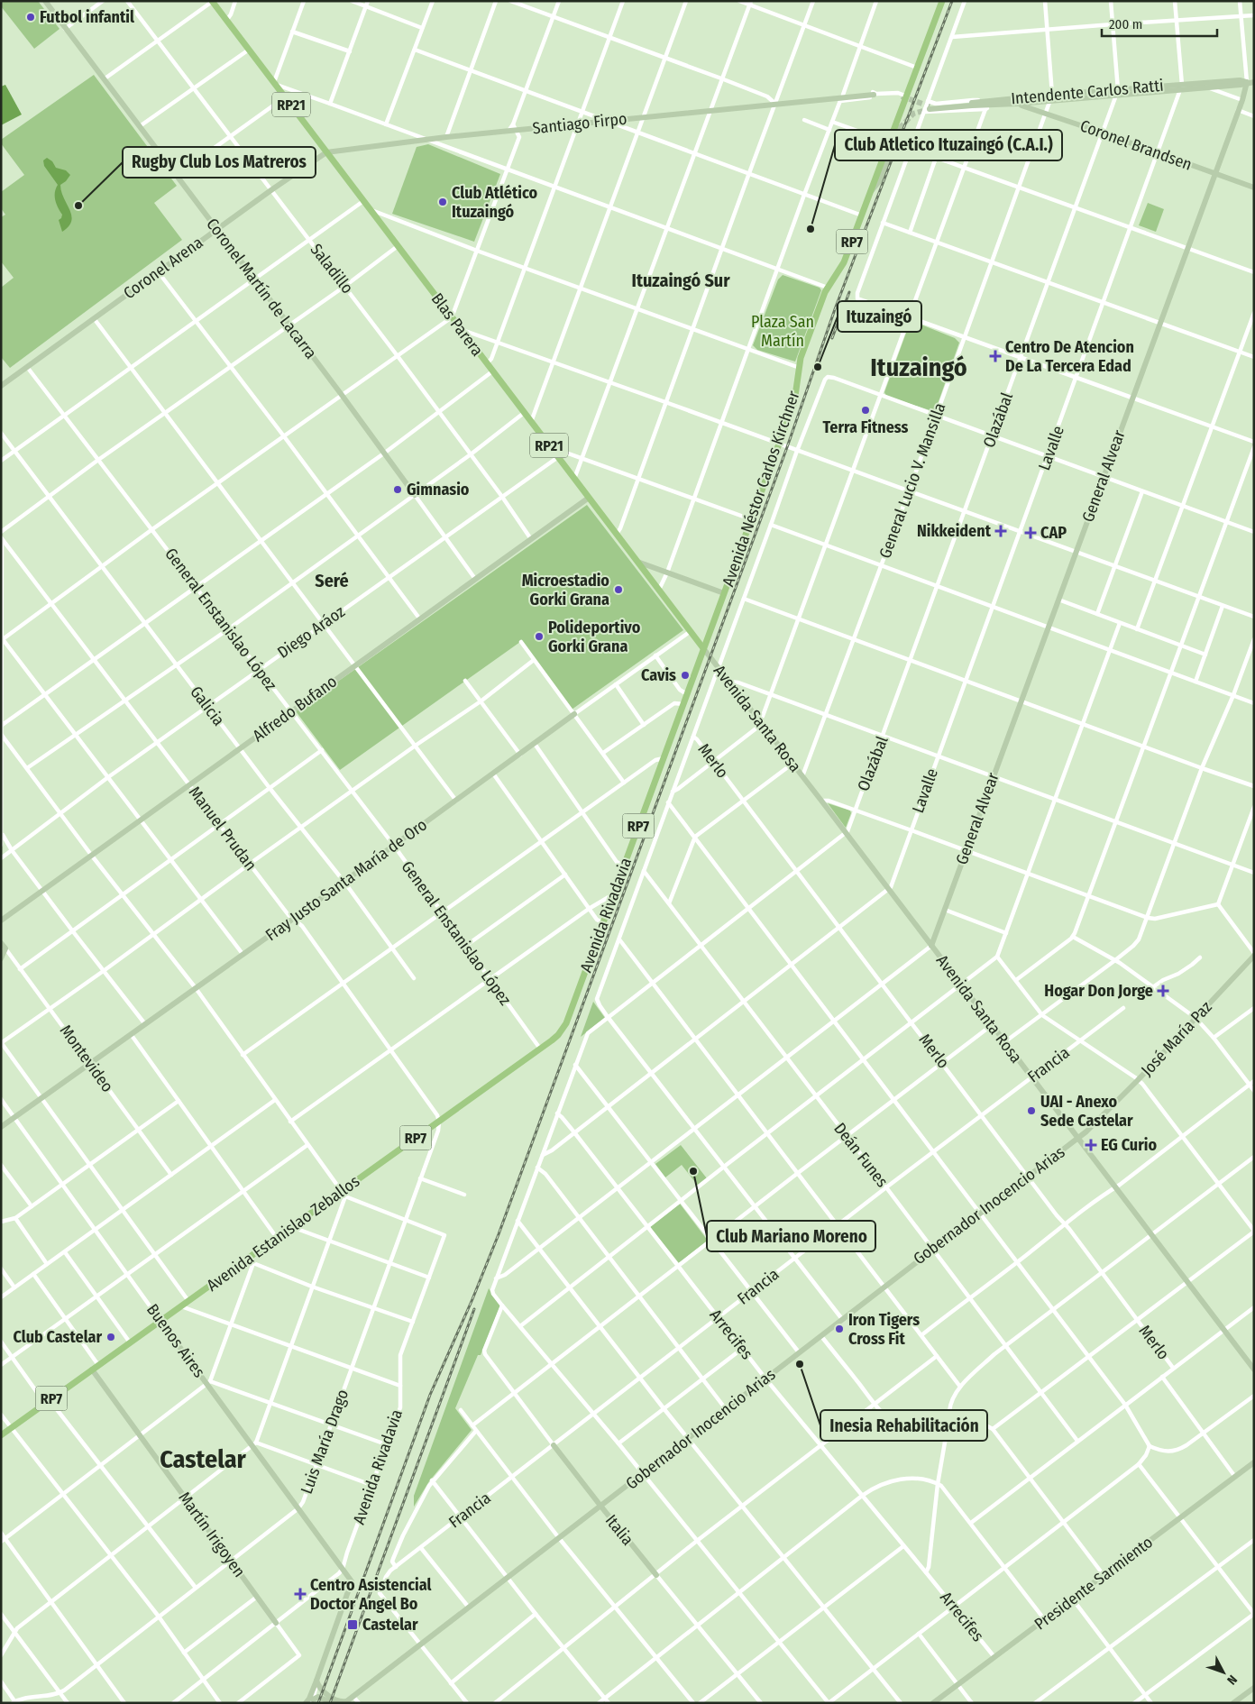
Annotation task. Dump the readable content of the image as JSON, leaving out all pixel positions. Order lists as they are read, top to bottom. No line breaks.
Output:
{"streets":{"main road":["RP21","RP7","Blas Parera","Avenida Néstor Carlos Kirchner","Avenida Rivadavia","Avenida Estanislao Zeballos"],"street":["Intendente Carlos Ratti","Santiago Firpo","Coronel Brandsen","Coronel Arena","Saladillo","Coronel Martín de Lacarra","Olazábal","Lavalle","General Alvear","General Lucio V. Mansilla","General Enstanislao López","Diego Aráoz","Galicia","Alfredo Bufano","Avenida Santa Rosa","Merlo","Manuel Prudan","Fray Justo Santa María de Oro","José María Paz","Montevideo","Francia","Deán Funes","Gobernador Inocencio Arias","Arrecifes","Buenos Aires","Luis María Drago","Italia","Martín Irigoyen","Presidente Sarmiento"]},"crossings":[["Intendente Carlos Ratti","Coronel Brandsen"],["Intendente Carlos Ratti","Olazábal"],["Intendente Carlos Ratti","Lavalle"],["Intendente Carlos Ratti","General Alvear"],["Intendente Carlos Ratti","General Lucio V. Mansilla"],["Santiago Firpo","Coronel Arena"],["Santiago Firpo","Blas Parera"],["Coronel Brandsen","Olazábal"],["Coronel Brandsen","Lavalle"],["Coronel Brandsen","General Alvear"],["Coronel Brandsen","General Lucio V. Mansilla"],["Coronel Arena","Saladillo"],["Coronel Arena","Coronel Martín de Lacarra"],["Coronel Arena","Blas Parera"],["Coronel Arena","General Enstanislao López"],["Saladillo","Diego Aráoz"],["Saladillo","Alfredo Bufano"],["Coronel Martín de Lacarra","Diego Aráoz"],["Coronel Martín de Lacarra","Alfredo Bufano"],["Blas Parera","Avenida Néstor Carlos Kirchner"],["Blas Parera","Diego Aráoz"],["Blas Parera","Alfredo Bufano"],["Blas Parera","Avenida Santa Rosa"],["Blas Parera","Fray Justo Santa María de Oro"],["Blas Parera","Avenida Rivadavia"],["Olazábal","Avenida Santa Rosa"],["Lavalle","Avenida Santa Rosa"],["General Alvear","Avenida Santa Rosa"],["General Lucio V. Mansilla","Avenida Santa Rosa"],["Avenida Néstor Carlos Kirchner","Avenida Santa Rosa"],["Avenida Néstor Carlos Kirchner","Avenida Rivadavia"],["General Enstanislao López","Diego Aráoz"],["General Enstanislao López","Alfredo Bufano"],["General Enstanislao López","Fray Justo Santa María de Oro"],["General Enstanislao López","Avenida Estanislao Zeballos"],["Diego Aráoz","Galicia"],["Diego Aráoz","Manuel Prudan"],["Galicia","Alfredo Bufano"],["Galicia","Fray Justo Santa María de Oro"],["Alfredo Bufano","Manuel Prudan"],["Avenida Santa Rosa","Avenida Rivadavia"],["Avenida Santa Rosa","José María Paz"],["Avenida Santa Rosa","Francia"],["Avenida Santa Rosa","Gobernador Inocencio Arias"],["Merlo","Avenida Rivadavia"],["Merlo","Francia"],["Merlo","Gobernador Inocencio Arias"],["Merlo","Presidente Sarmiento"],["Manuel Prudan","Fray Justo Santa María de Oro"],["Manuel Prudan","Avenida Estanislao Zeballos"],["Manuel Prudan","Luis María Drago"],["Fray Justo Santa María de Oro","Montevideo"],["Fray Justo Santa María de Oro","Buenos Aires"],["Avenida Rivadavia","Deán Funes"],["Avenida Rivadavia","Avenida Estanislao Zeballos"],["Avenida Rivadavia","Buenos Aires"],["Avenida Rivadavia","Luis María Drago"],["José María Paz","Gobernador Inocencio Arias"],["Francia","Deán Funes"],["Francia","Arrecifes"],["Francia","Italia"],["Deán Funes","Gobernador Inocencio Arias"],["Gobernador Inocencio Arias","Arrecifes"],["Gobernador Inocencio Arias","Italia"],["Avenida Estanislao Zeballos","Buenos Aires"],["Avenida Estanislao Zeballos","Luis María Drago"],["Avenida Estanislao Zeballos","Martín Irigoyen"],["Arrecifes","Presidente Sarmiento"],["Buenos Aires","Luis María Drago"],["Luis María Drago","Martín Irigoyen"]],"districts":["Ituzaingó Sur","Ituzaingó","Seré","Castelar"],"parks":["Plaza San Martín"],"places":{"other":["Futbol infantil","Club Atlético Ituzaingó","Rugby Club Los Matreros","Club Atletico Ituzaingó (C.A.I.)","Ituzaingó","Terra Fitness","Gimnasio","Microestadio Gorki Grana","Polideportivo Gorki Grana","Cavis","UAI - Anexo Sede Castelar","Club Mariano Moreno","Iron Tigers Cross Fit","Club Castelar","Inesia Rehabilitación"],"health":["Centro De Atencion De La Tercera Edad","Nikkeident","CAP","Hogar Don Jorge","EG Curio","Centro Asistencial Doctor Angel Bo"],"transit":["Castelar"]},"scale_bar":"200 m","north":"bottom right"}
